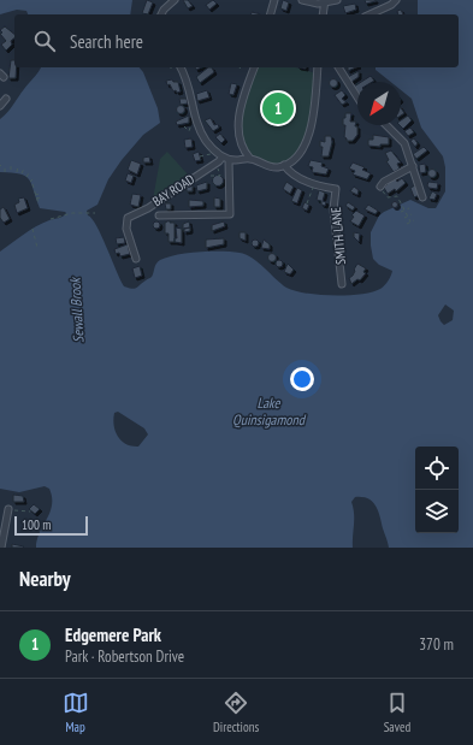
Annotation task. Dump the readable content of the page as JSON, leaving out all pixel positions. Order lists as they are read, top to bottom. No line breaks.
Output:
{"streets":{"street":["BAY ROAD","SMITH LANE"]},"water":["Sewall Brook","Lake Quinsigamond"],"scale_bar":"100 m","north":"bottom left","page":{"search":"Search here","pins":"1","scale":"100 m","heading":"Nearby","list":[{"mark":"1","name":"Edgemere Park","note":"Park · Robertson Drive","value":"370 m"}],"nav":["Map","Directions","Saved"]}}
